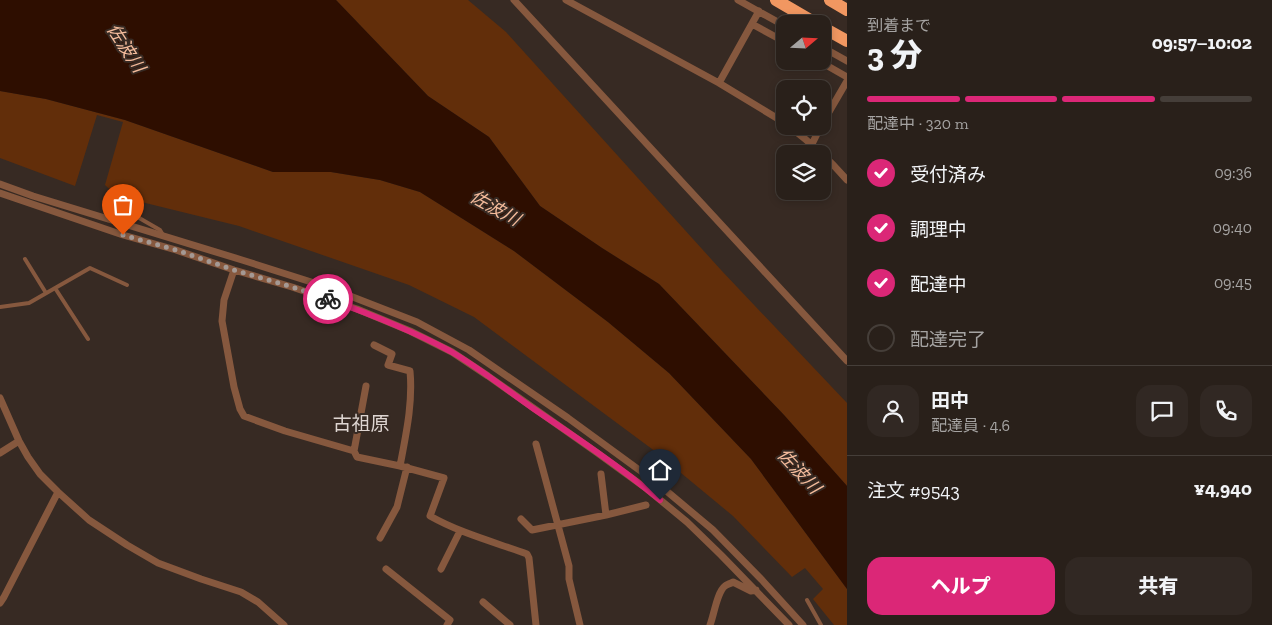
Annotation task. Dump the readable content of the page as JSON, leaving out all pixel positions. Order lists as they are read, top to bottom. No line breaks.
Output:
{"districts":["古祖原"],"water":["佐波川"],"north":"right","page":{"heading":["3 分","到着まで","09:57–10:02"],"panel":["田中","配達員 · 4.6","注文 #9543","¥4,940"],"bar":"配達中 · 320 m","list":[["受付済み","09:36"],["調理中","09:40"],["配達中","09:45"],"配達完了"],"buttons":["ヘルプ","共有"]}}
